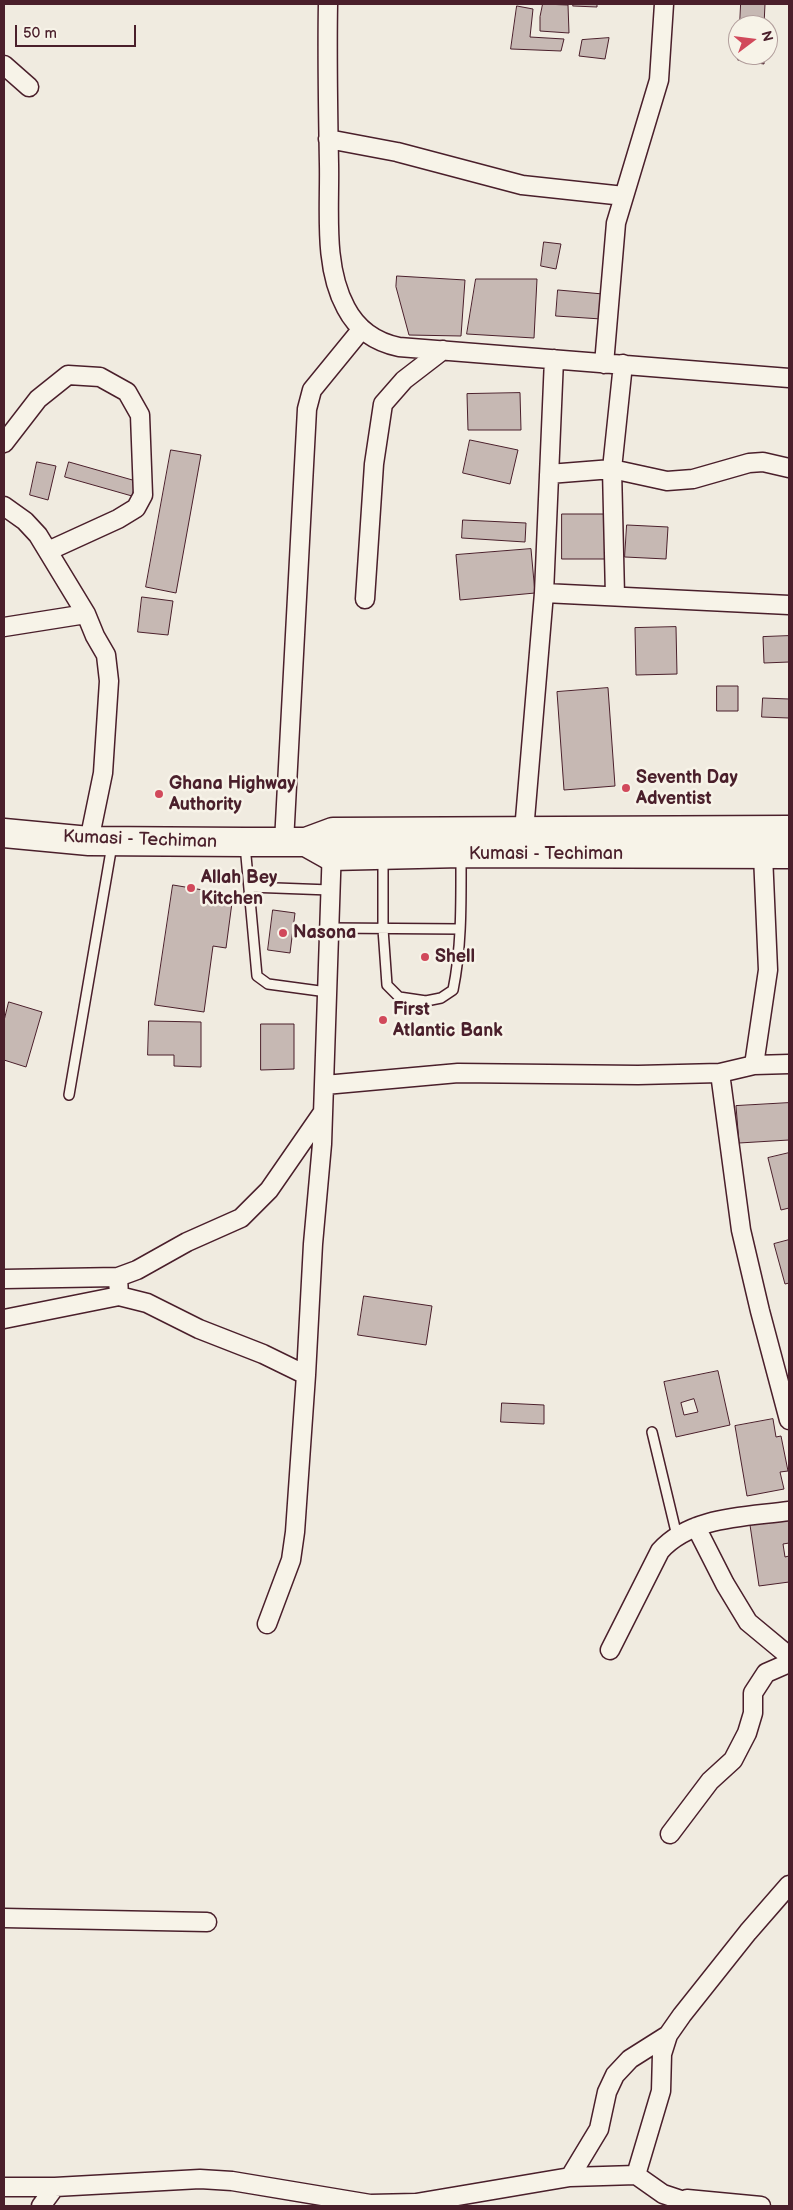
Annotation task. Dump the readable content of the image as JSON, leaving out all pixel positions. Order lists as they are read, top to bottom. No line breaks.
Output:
{"streets":{"highway":["Kumasi - Techiman"]},"places":["Seventh Day Adventist","Ghana Highway Authority","Allah Bey Kitchen","Nasona","Shell","First Atlantic Bank"],"scale_bar":"50 m","north":"right"}
